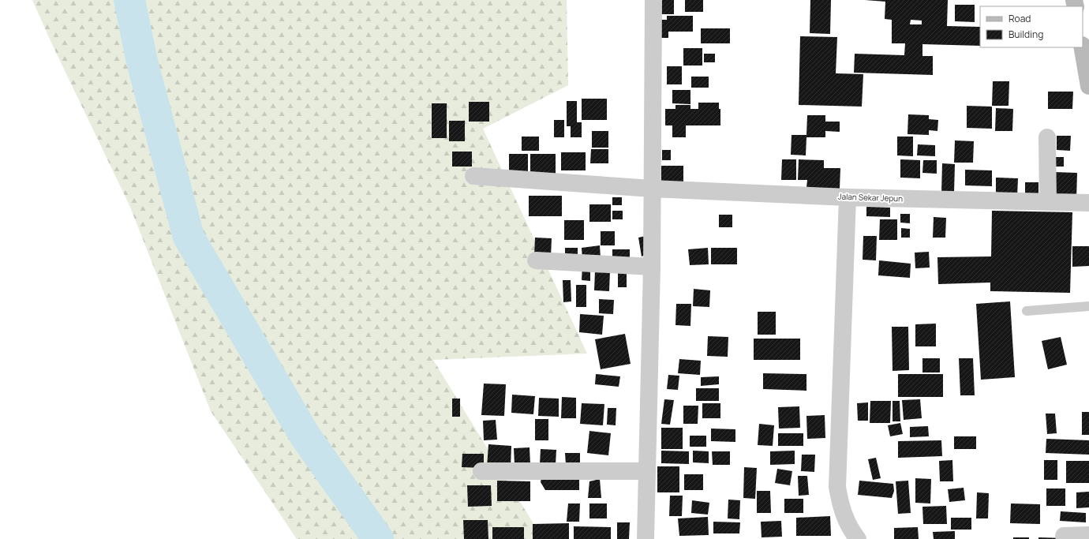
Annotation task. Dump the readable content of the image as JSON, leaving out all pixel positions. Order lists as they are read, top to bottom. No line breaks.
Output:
{"streets":{"street":["Jalan Sekar Jepun"]},"legend":["Road","Building"]}
